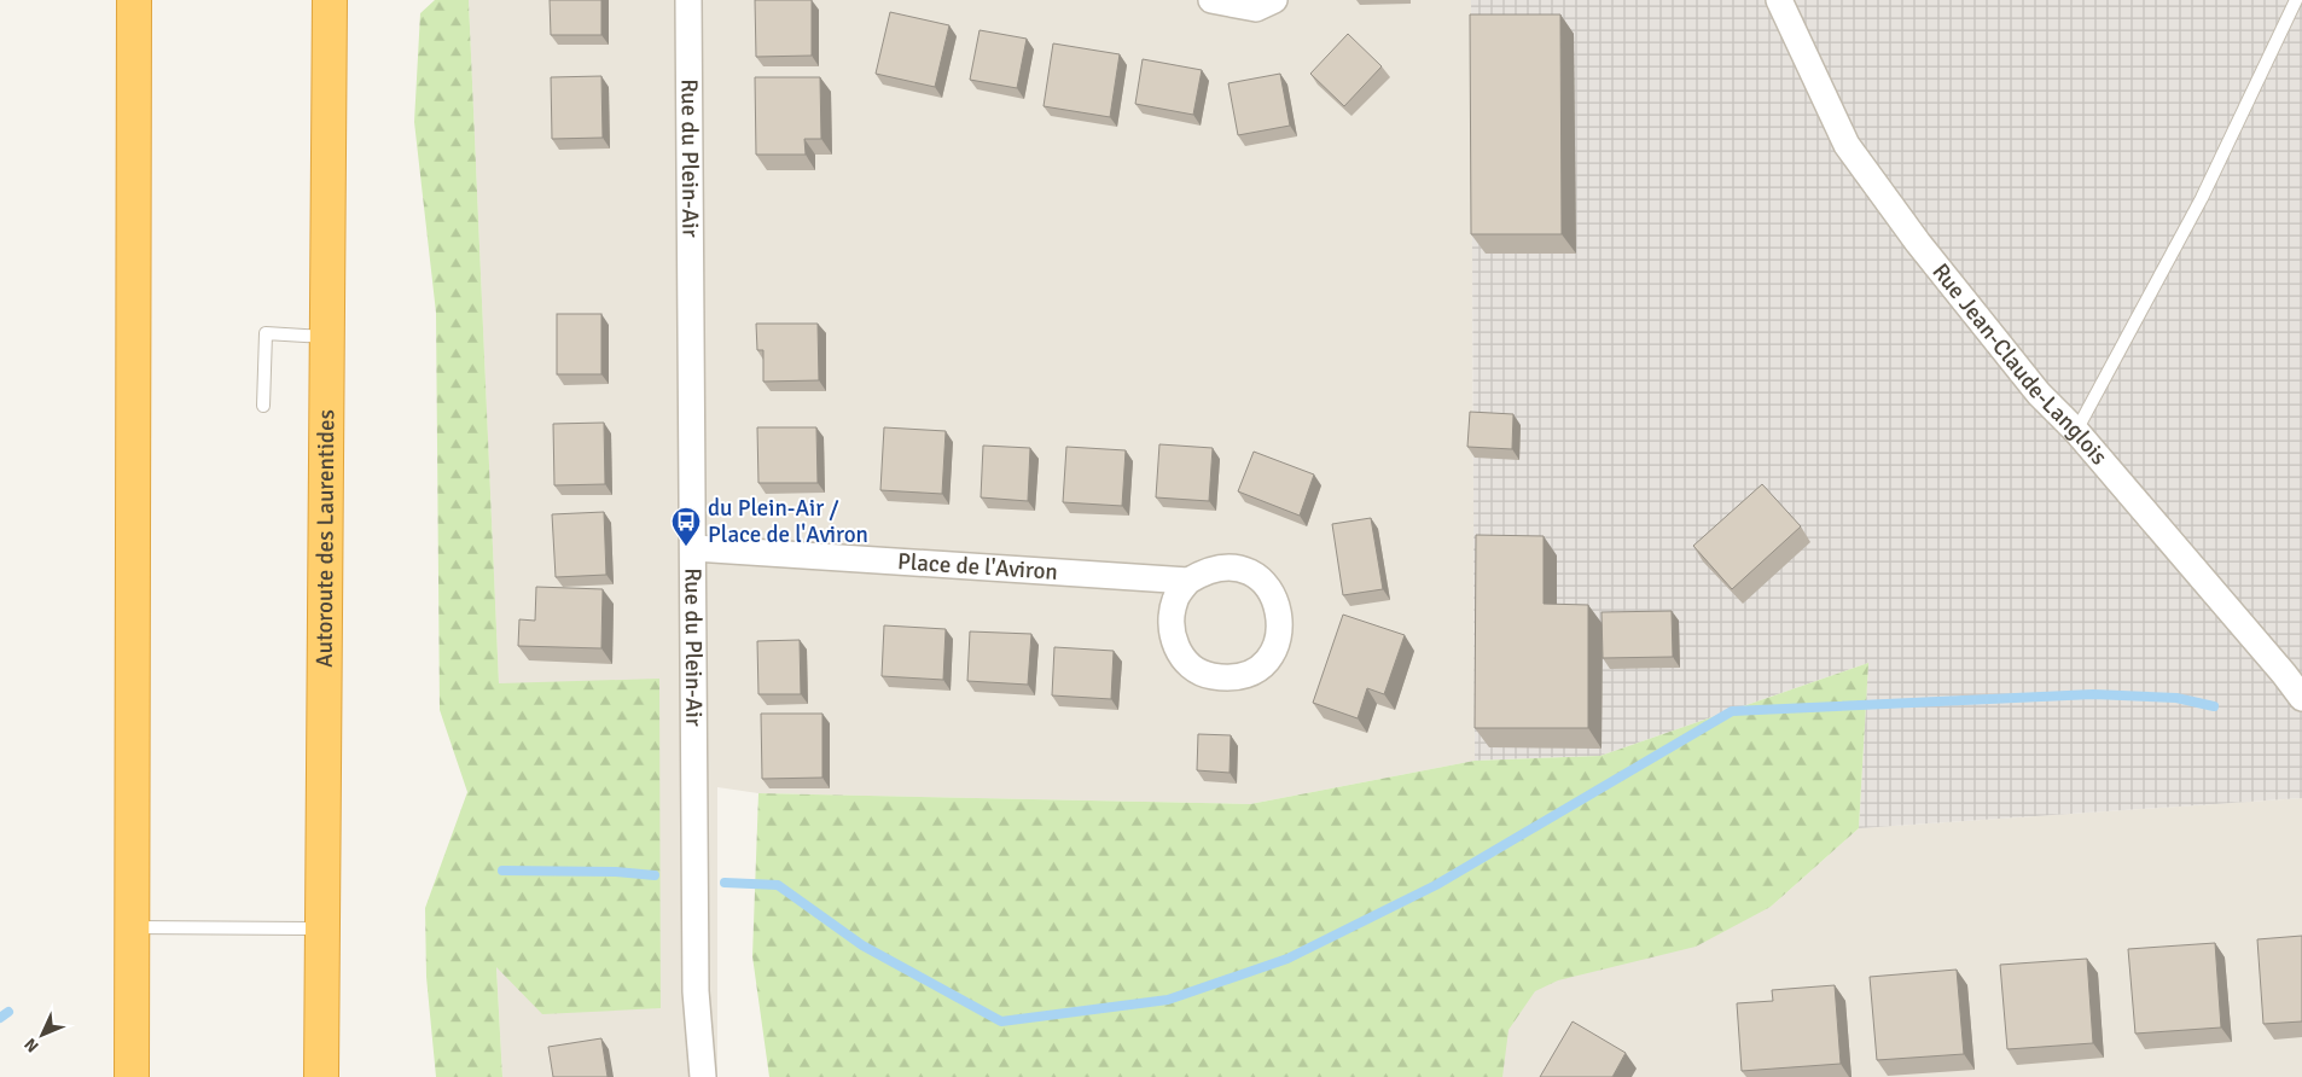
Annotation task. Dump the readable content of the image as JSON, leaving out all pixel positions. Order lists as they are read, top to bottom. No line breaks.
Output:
{"streets":{"highway":["Autoroute des Laurentides"],"street":["Rue du Plein-Air","Rue Jean-Claude-Langlois","Place de l'Aviron"]},"crossings":[["Rue du Plein-Air","Place de l'Aviron"]],"places":{"bus stop":["du Plein-Air / Place de l'Aviron"]},"north":"bottom left"}
